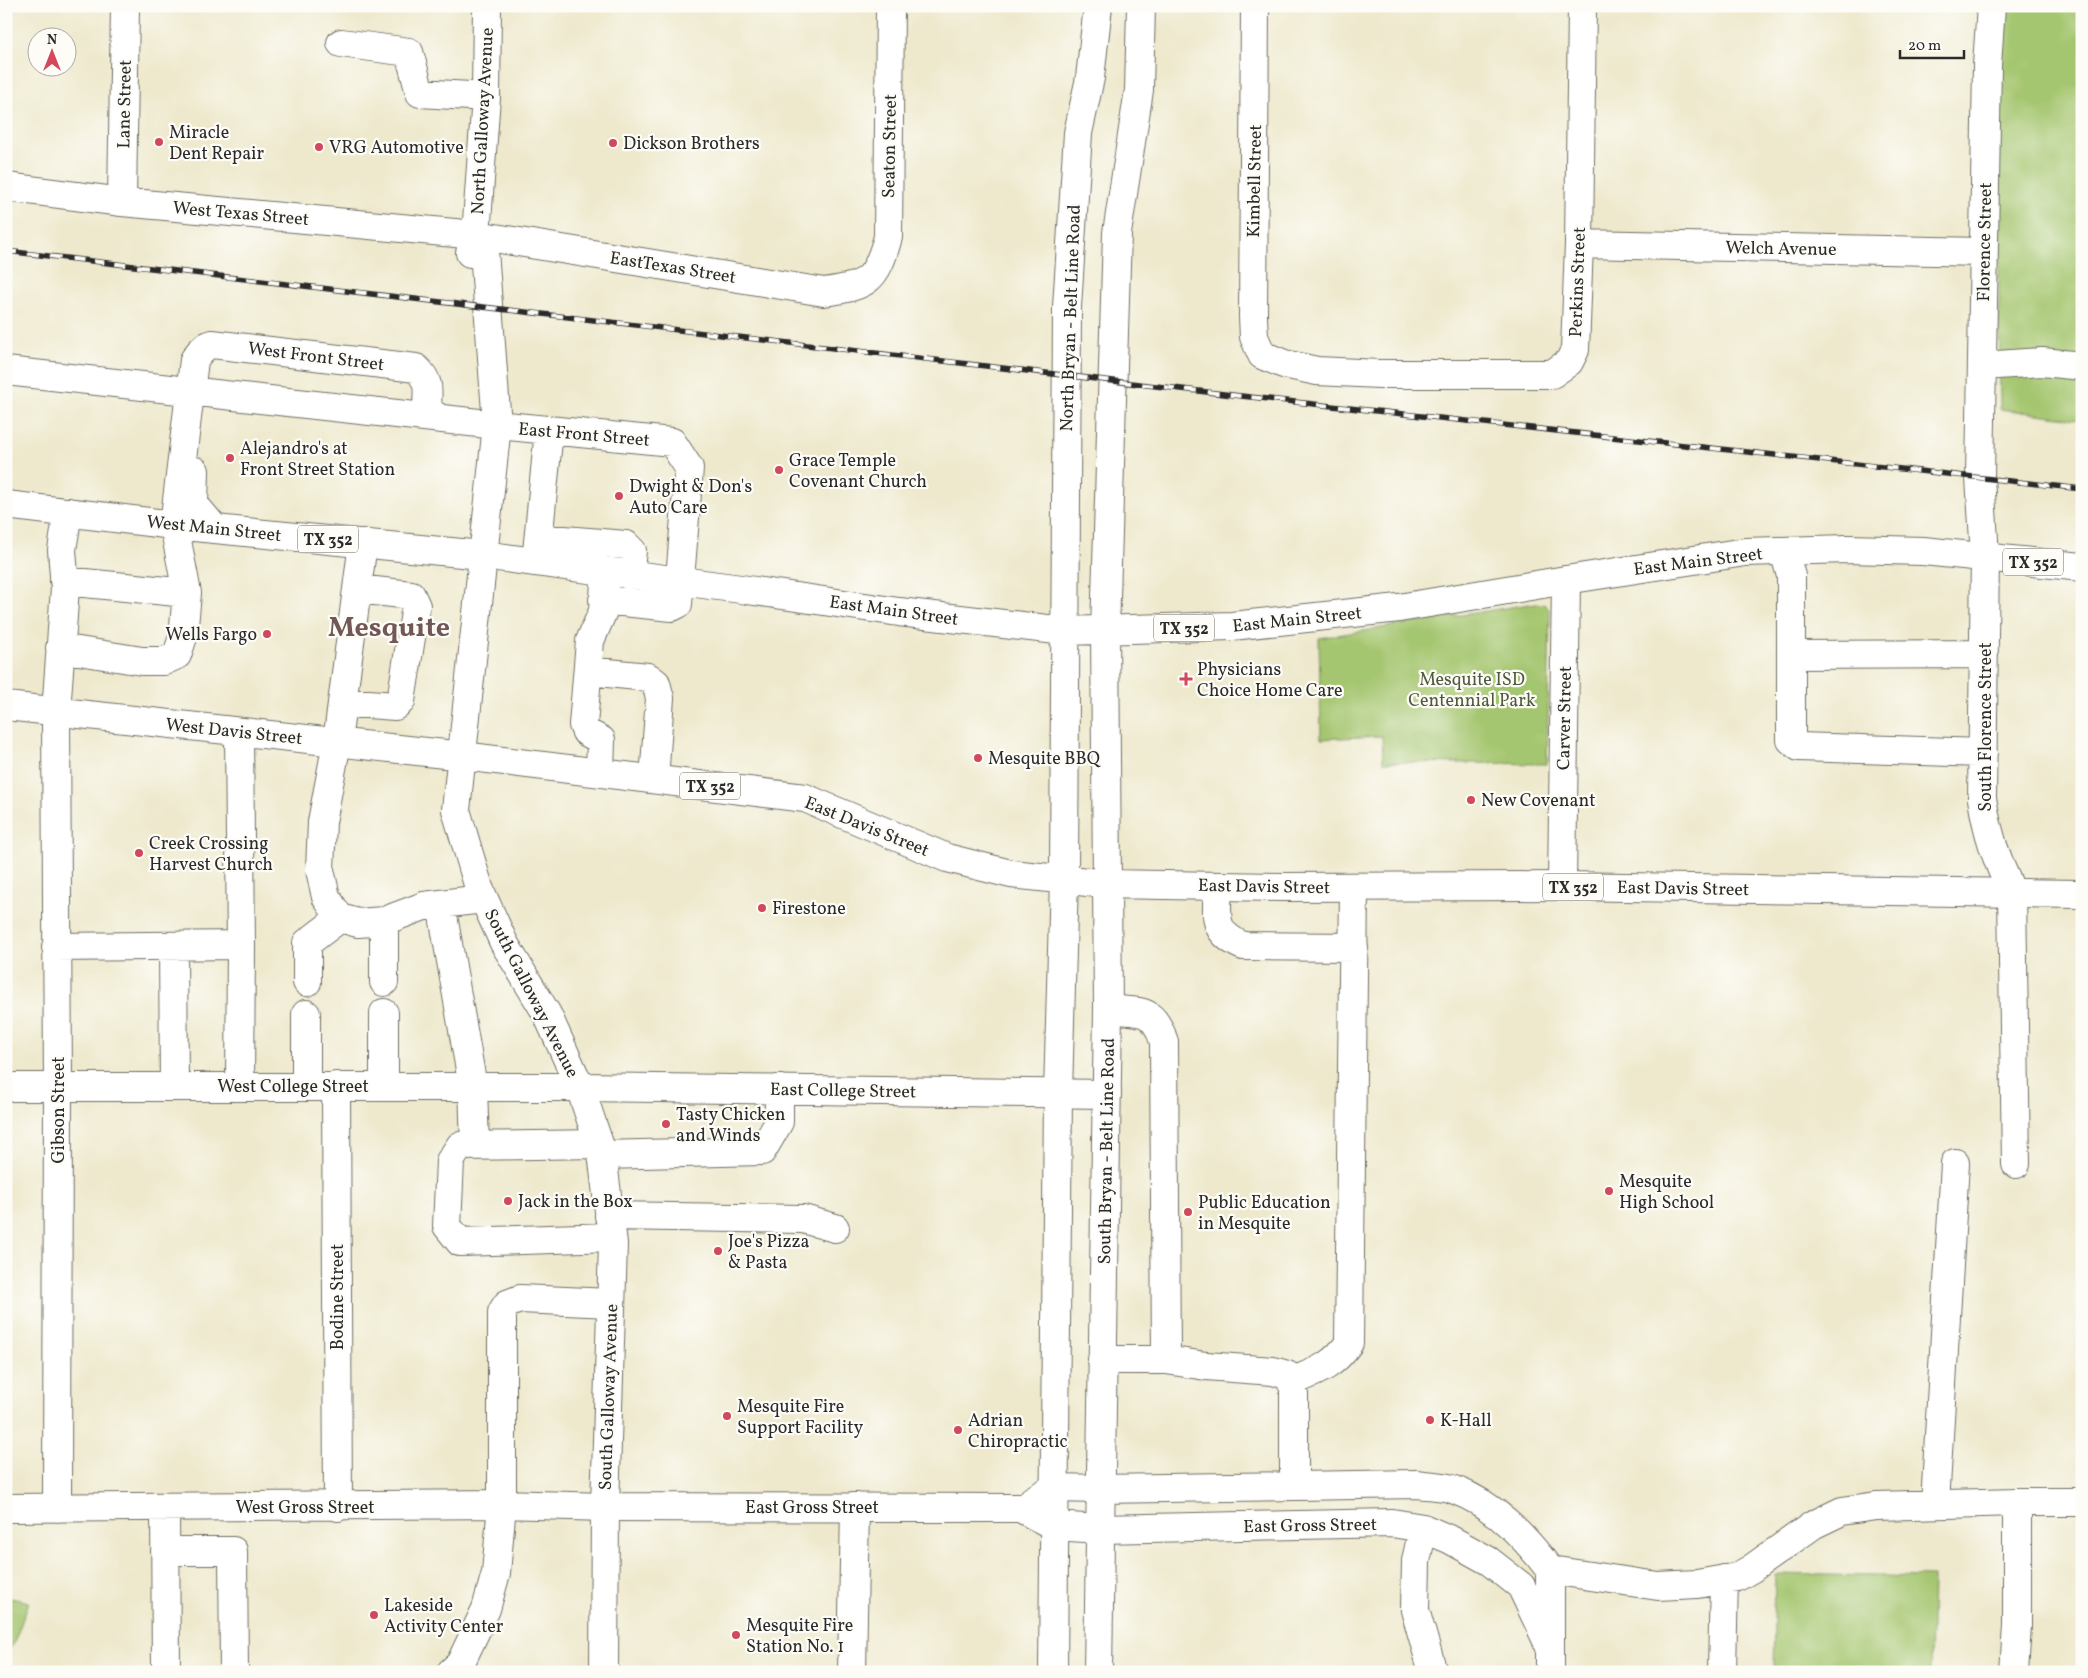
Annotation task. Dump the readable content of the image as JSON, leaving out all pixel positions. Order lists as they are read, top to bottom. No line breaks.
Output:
{"streets":{"street":["Lane Street","North Galloway Avenue","Seaton Street","Kimbell Street","West Texas Street","Florence Street","Welch Avenue","EastTexas Street","Perkins Street","North Bryan - Belt Line Road","West Front Street","East Front Street","West Main Street","TX 352","East Main Street","Carver Street","South Florence Street","West Davis Street","East Davis Street","South Galloway Avenue","West College Street","East College Street","Gibson Street","South Bryan - Belt Line Road","Bodine Street","West Gross Street","East Gross Street"]},"crossings":[["Lane Street","West Texas Street"],["North Galloway Avenue","West Texas Street"],["North Galloway Avenue","EastTexas Street"],["North Galloway Avenue","East Front Street"],["North Galloway Avenue","West Main Street"],["North Galloway Avenue","TX 352"],["North Galloway Avenue","South Galloway Avenue"],["Seaton Street","EastTexas Street"],["Kimbell Street","Perkins Street"],["West Texas Street","EastTexas Street"],["Florence Street","Welch Avenue"],["Florence Street","South Florence Street"],["Welch Avenue","Perkins Street"],["North Bryan - Belt Line Road","East Main Street"],["East Front Street","East Main Street"],["West Main Street","TX 352"],["West Main Street","South Galloway Avenue"],["West Main Street","Gibson Street"],["TX 352","South Galloway Avenue"],["East Main Street","Carver Street"],["East Main Street","South Florence Street"],["East Main Street","South Bryan - Belt Line Road"],["Carver Street","East Davis Street"],["South Florence Street","East Davis Street"],["West Davis Street","East Davis Street"],["West Davis Street","South Galloway Avenue"],["West Davis Street","Gibson Street"],["East Davis Street","South Galloway Avenue"],["East Davis Street","South Bryan - Belt Line Road"],["South Galloway Avenue","West College Street"],["South Galloway Avenue","East College Street"],["South Galloway Avenue","West Gross Street"],["South Galloway Avenue","East Gross Street"],["West College Street","East College Street"],["West College Street","Gibson Street"],["West College Street","Bodine Street"],["East College Street","South Bryan - Belt Line Road"],["Gibson Street","West Gross Street"],["South Bryan - Belt Line Road","East Gross Street"],["Bodine Street","West Gross Street"],["West Gross Street","East Gross Street"]],"districts":["Mesquite"],"parks":["Mesquite ISD Centennial Park"],"places":{"other":["Miracle Dent Repair","Dickson Brothers","VRG Automotive","Alejandro's at Front Street Station","Grace Temple Covenant Church","Dwight & Don's Auto Care","Wells Fargo","Mesquite BBQ","New Covenant","Creek Crossing Harvest Church","Firestone","Tasty Chicken and Winds","Mesquite High School","Jack in the Box","Public Education in Mesquite","Joe's Pizza & Pasta","Mesquite Fire Support Facility","K-Hall","Adrian Chiropractic","Lakeside Activity Center","Mesquite Fire Station No. 1"],"health":["Physicians Choice Home Care"]},"scale_bar":"20 m","north":"top"}
